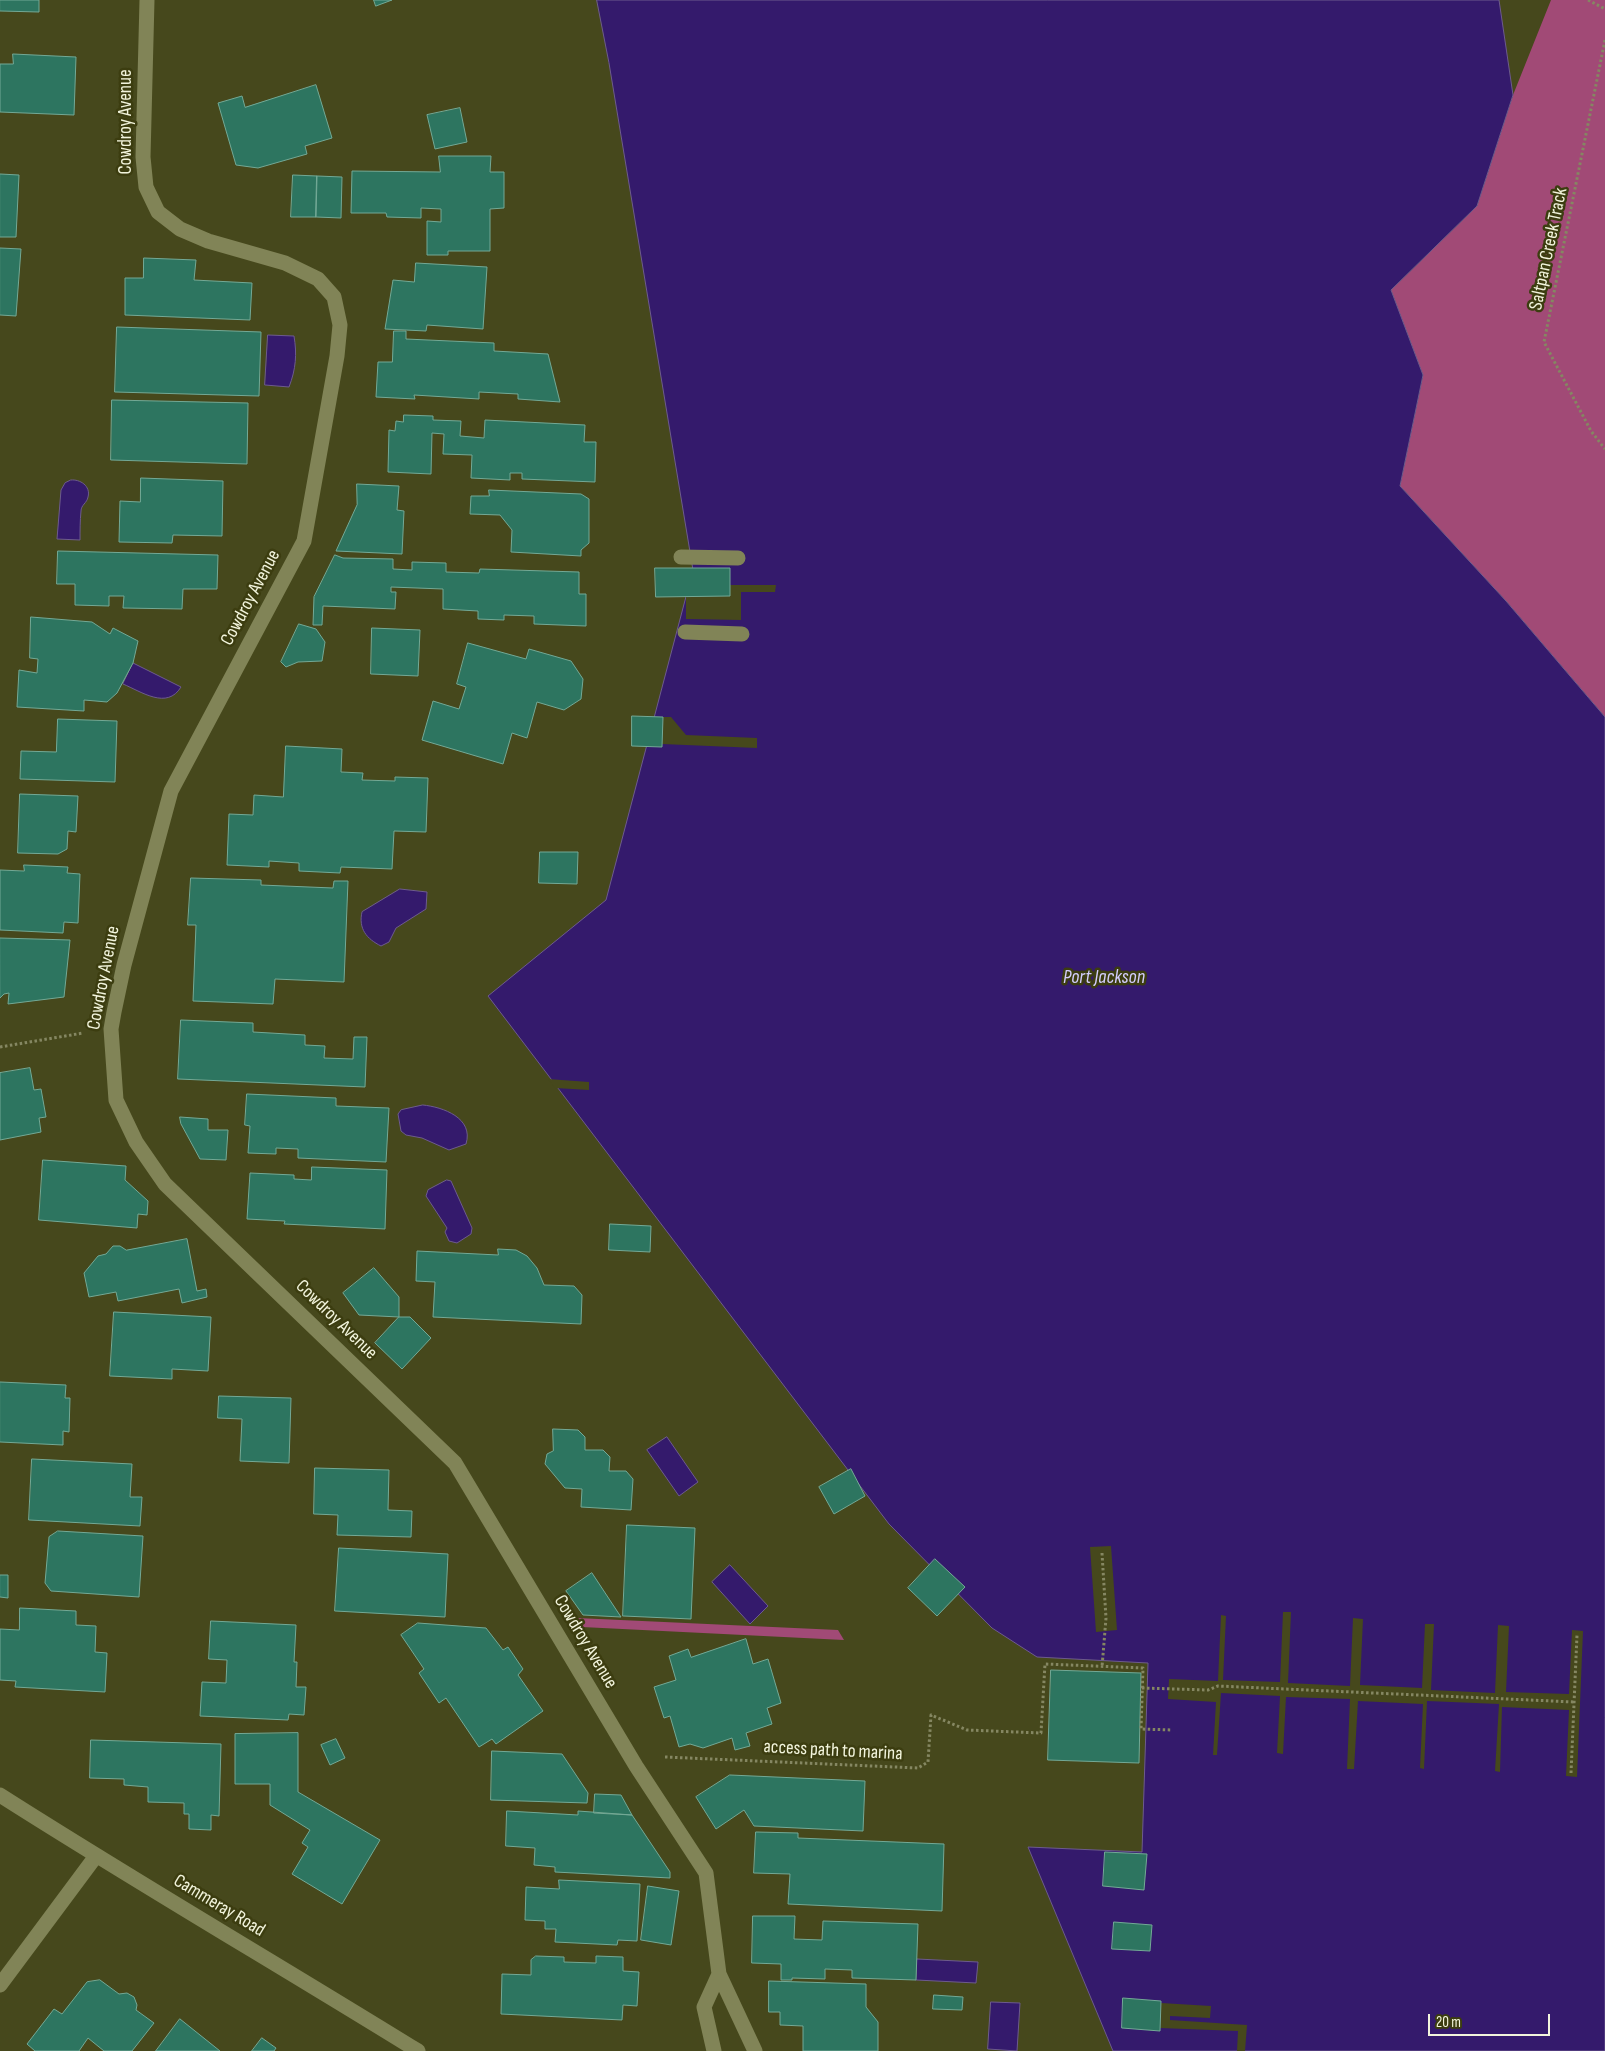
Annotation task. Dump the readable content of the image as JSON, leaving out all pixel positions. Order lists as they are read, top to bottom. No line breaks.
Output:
{"streets":{"street":["Cowdroy Avenue","Cammeray Road"],"path":["Saltpan Creek Track","access path to marina"]},"crossings":[["Cowdroy Avenue","access path to marina"]],"water":["Port Jackson"],"scale_bar":"20 m"}
